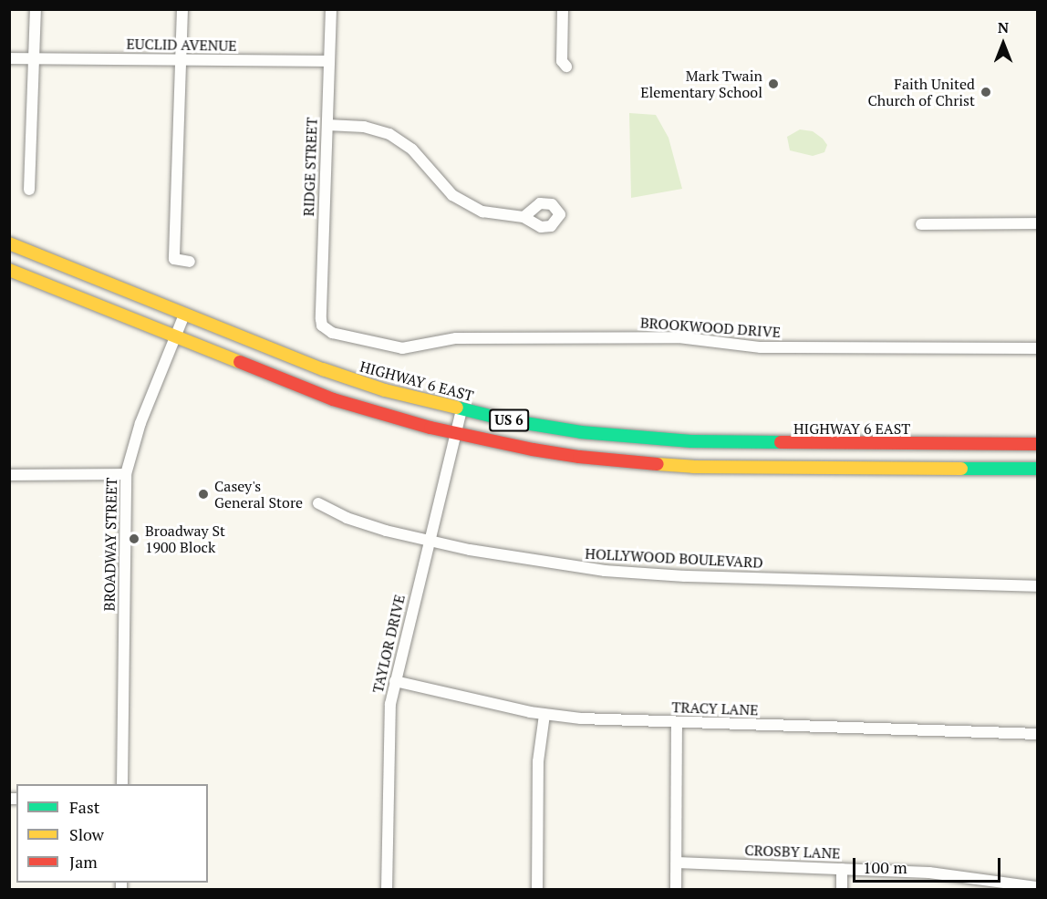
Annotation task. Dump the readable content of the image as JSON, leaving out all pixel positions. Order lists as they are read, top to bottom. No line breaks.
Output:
{"streets":{"main road":["HIGHWAY 6 EAST","US 6"],"street":["EUCLID AVENUE","RIDGE STREET","BROOKWOOD DRIVE","BROADWAY STREET","HOLLYWOOD BOULEVARD","TAYLOR DRIVE","TRACY LANE","CROSBY LANE"]},"crossings":[["EUCLID AVENUE","RIDGE STREET"],["RIDGE STREET","BROOKWOOD DRIVE"],["HIGHWAY 6 EAST","BROADWAY STREET"],["HIGHWAY 6 EAST","TAYLOR DRIVE"],["US 6","BROADWAY STREET"],["US 6","TAYLOR DRIVE"],["HOLLYWOOD BOULEVARD","TAYLOR DRIVE"],["TAYLOR DRIVE","TRACY LANE"]],"places":["Mark Twain Elementary School","Faith United Church of Christ","Casey's General Store","Broadway St 1900 Block"],"legend":["Fast","Slow","Jam"],"scale_bar":"100 m","north":"top"}
